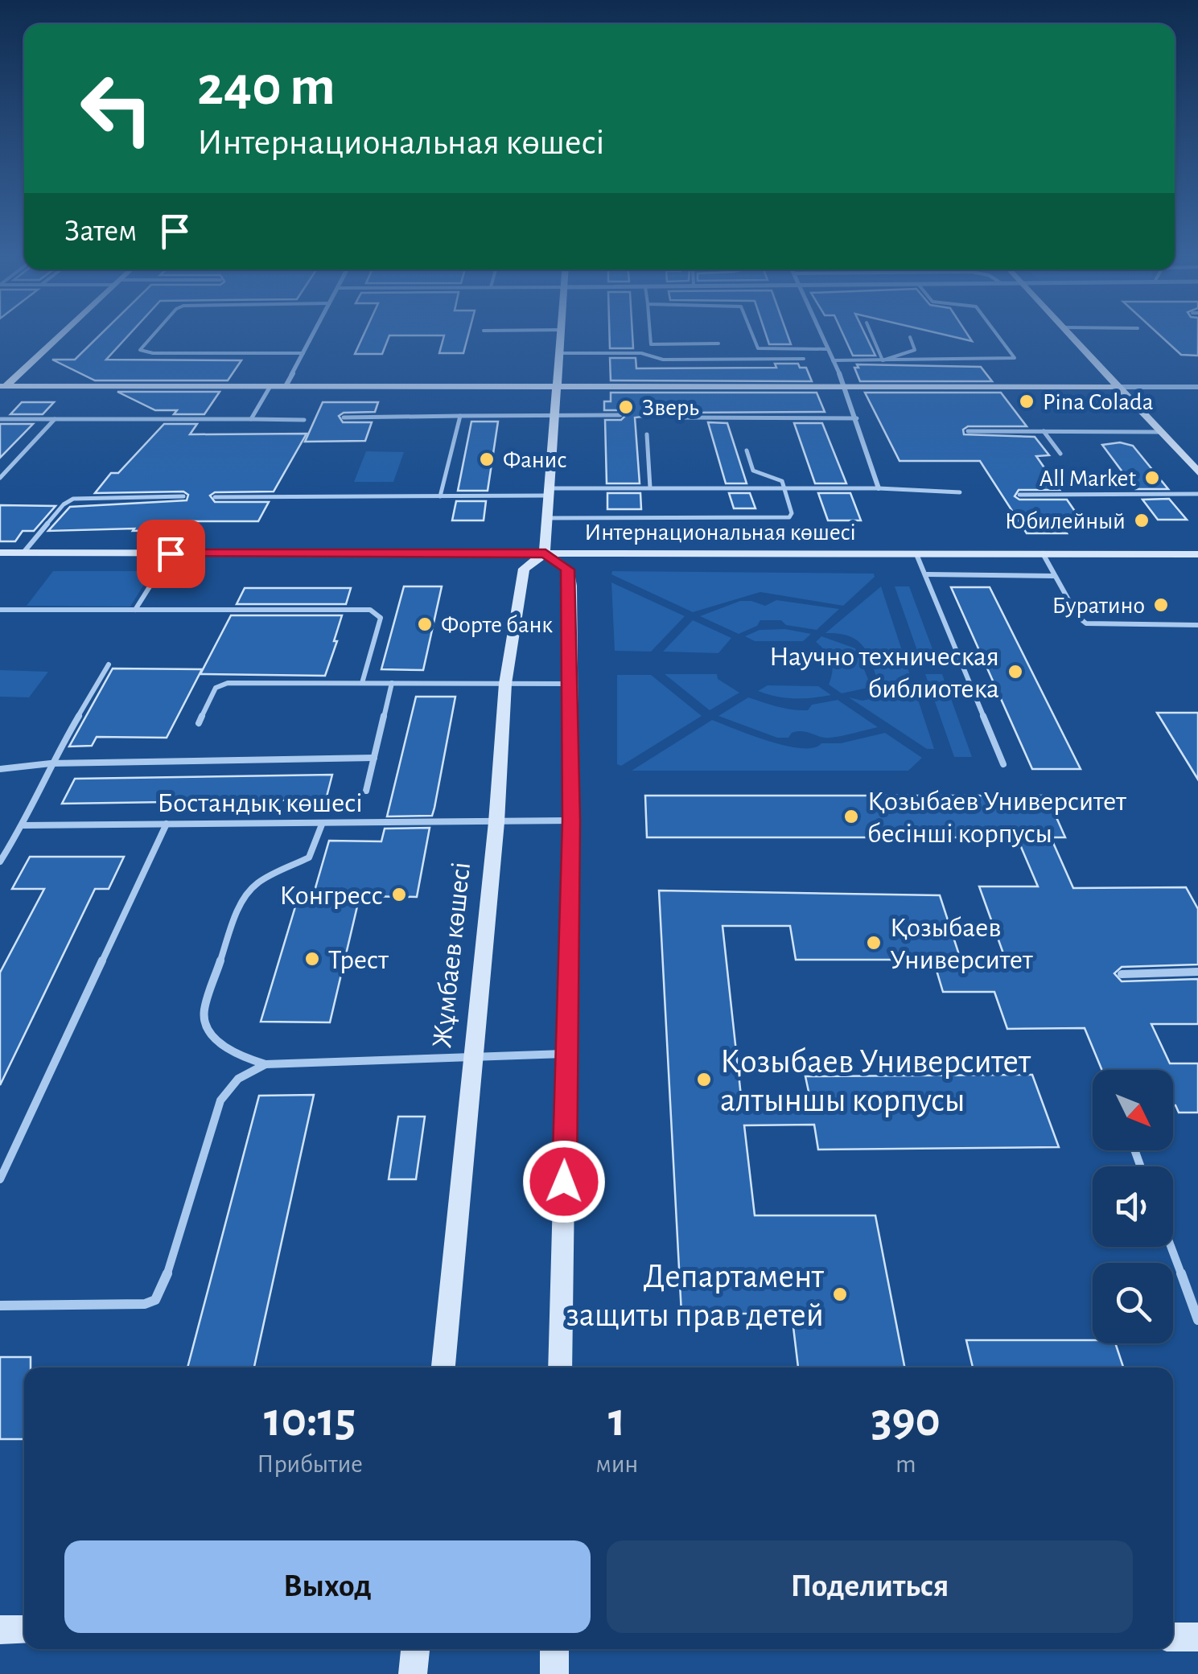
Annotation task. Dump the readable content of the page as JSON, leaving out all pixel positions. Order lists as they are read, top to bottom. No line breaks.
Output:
{"streets":{"main road":["Интернациональная көшесі","Жұмбаев көшесі"],"lane":["Бостандық көшесі"]},"crossings":[["Интернациональная көшесі","Жұмбаев көшесі"],["Бостандық көшесі","Жұмбаев көшесі"]],"places":["Pina Colada","Зверь","Фанис","All Market","Юбилейный","Буратино","Форте банк","Научно техническая библиотека","Қозыбаев Университет бесінші корпусы","Конгресс","Қозыбаев Университет","Трест","Қозыбаев Университет алтыншы корпусы","Департамент защиты прав детей"],"north":"bottom right","page":{"turn":["240 m","Интернациональная көшесі"],"then":"Затем","eta":["10:15","Прибытие","1","мин","390","m"],"buttons":["Выход","Поделиться"]}}
